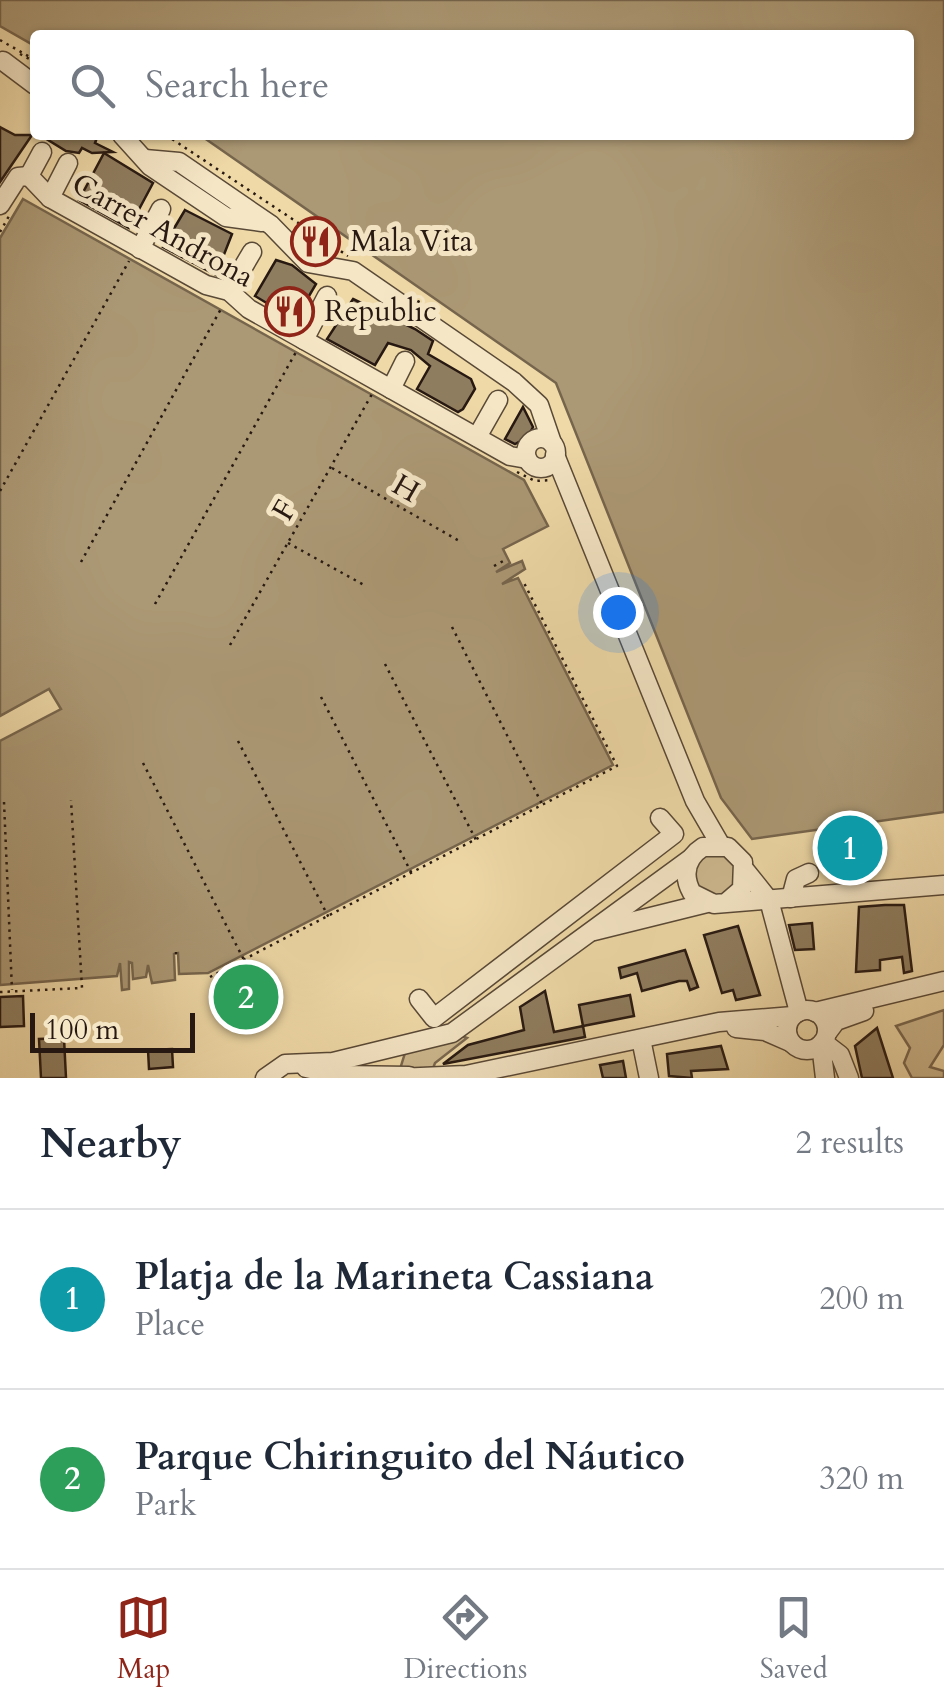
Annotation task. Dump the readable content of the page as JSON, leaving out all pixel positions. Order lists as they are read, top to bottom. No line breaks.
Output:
{"streets":{"street":["Carrer Androna"],"path":["H","F"]},"crossings":[["H","F"]],"places":{"restaurant":["Mala Vita","Republic"]},"scale_bar":"100 m","page":{"search":"Search here","pins":["1","2"],"scale":"100 m","heading":["Nearby","2 results"],"list":[{"mark":"1","name":"Platja de la Marineta Cassiana","note":"Place","value":"200 m"},{"mark":"2","name":"Parque Chiringuito del Náutico","note":"Park","value":"320 m"}],"nav":["Map","Directions","Saved"]}}
